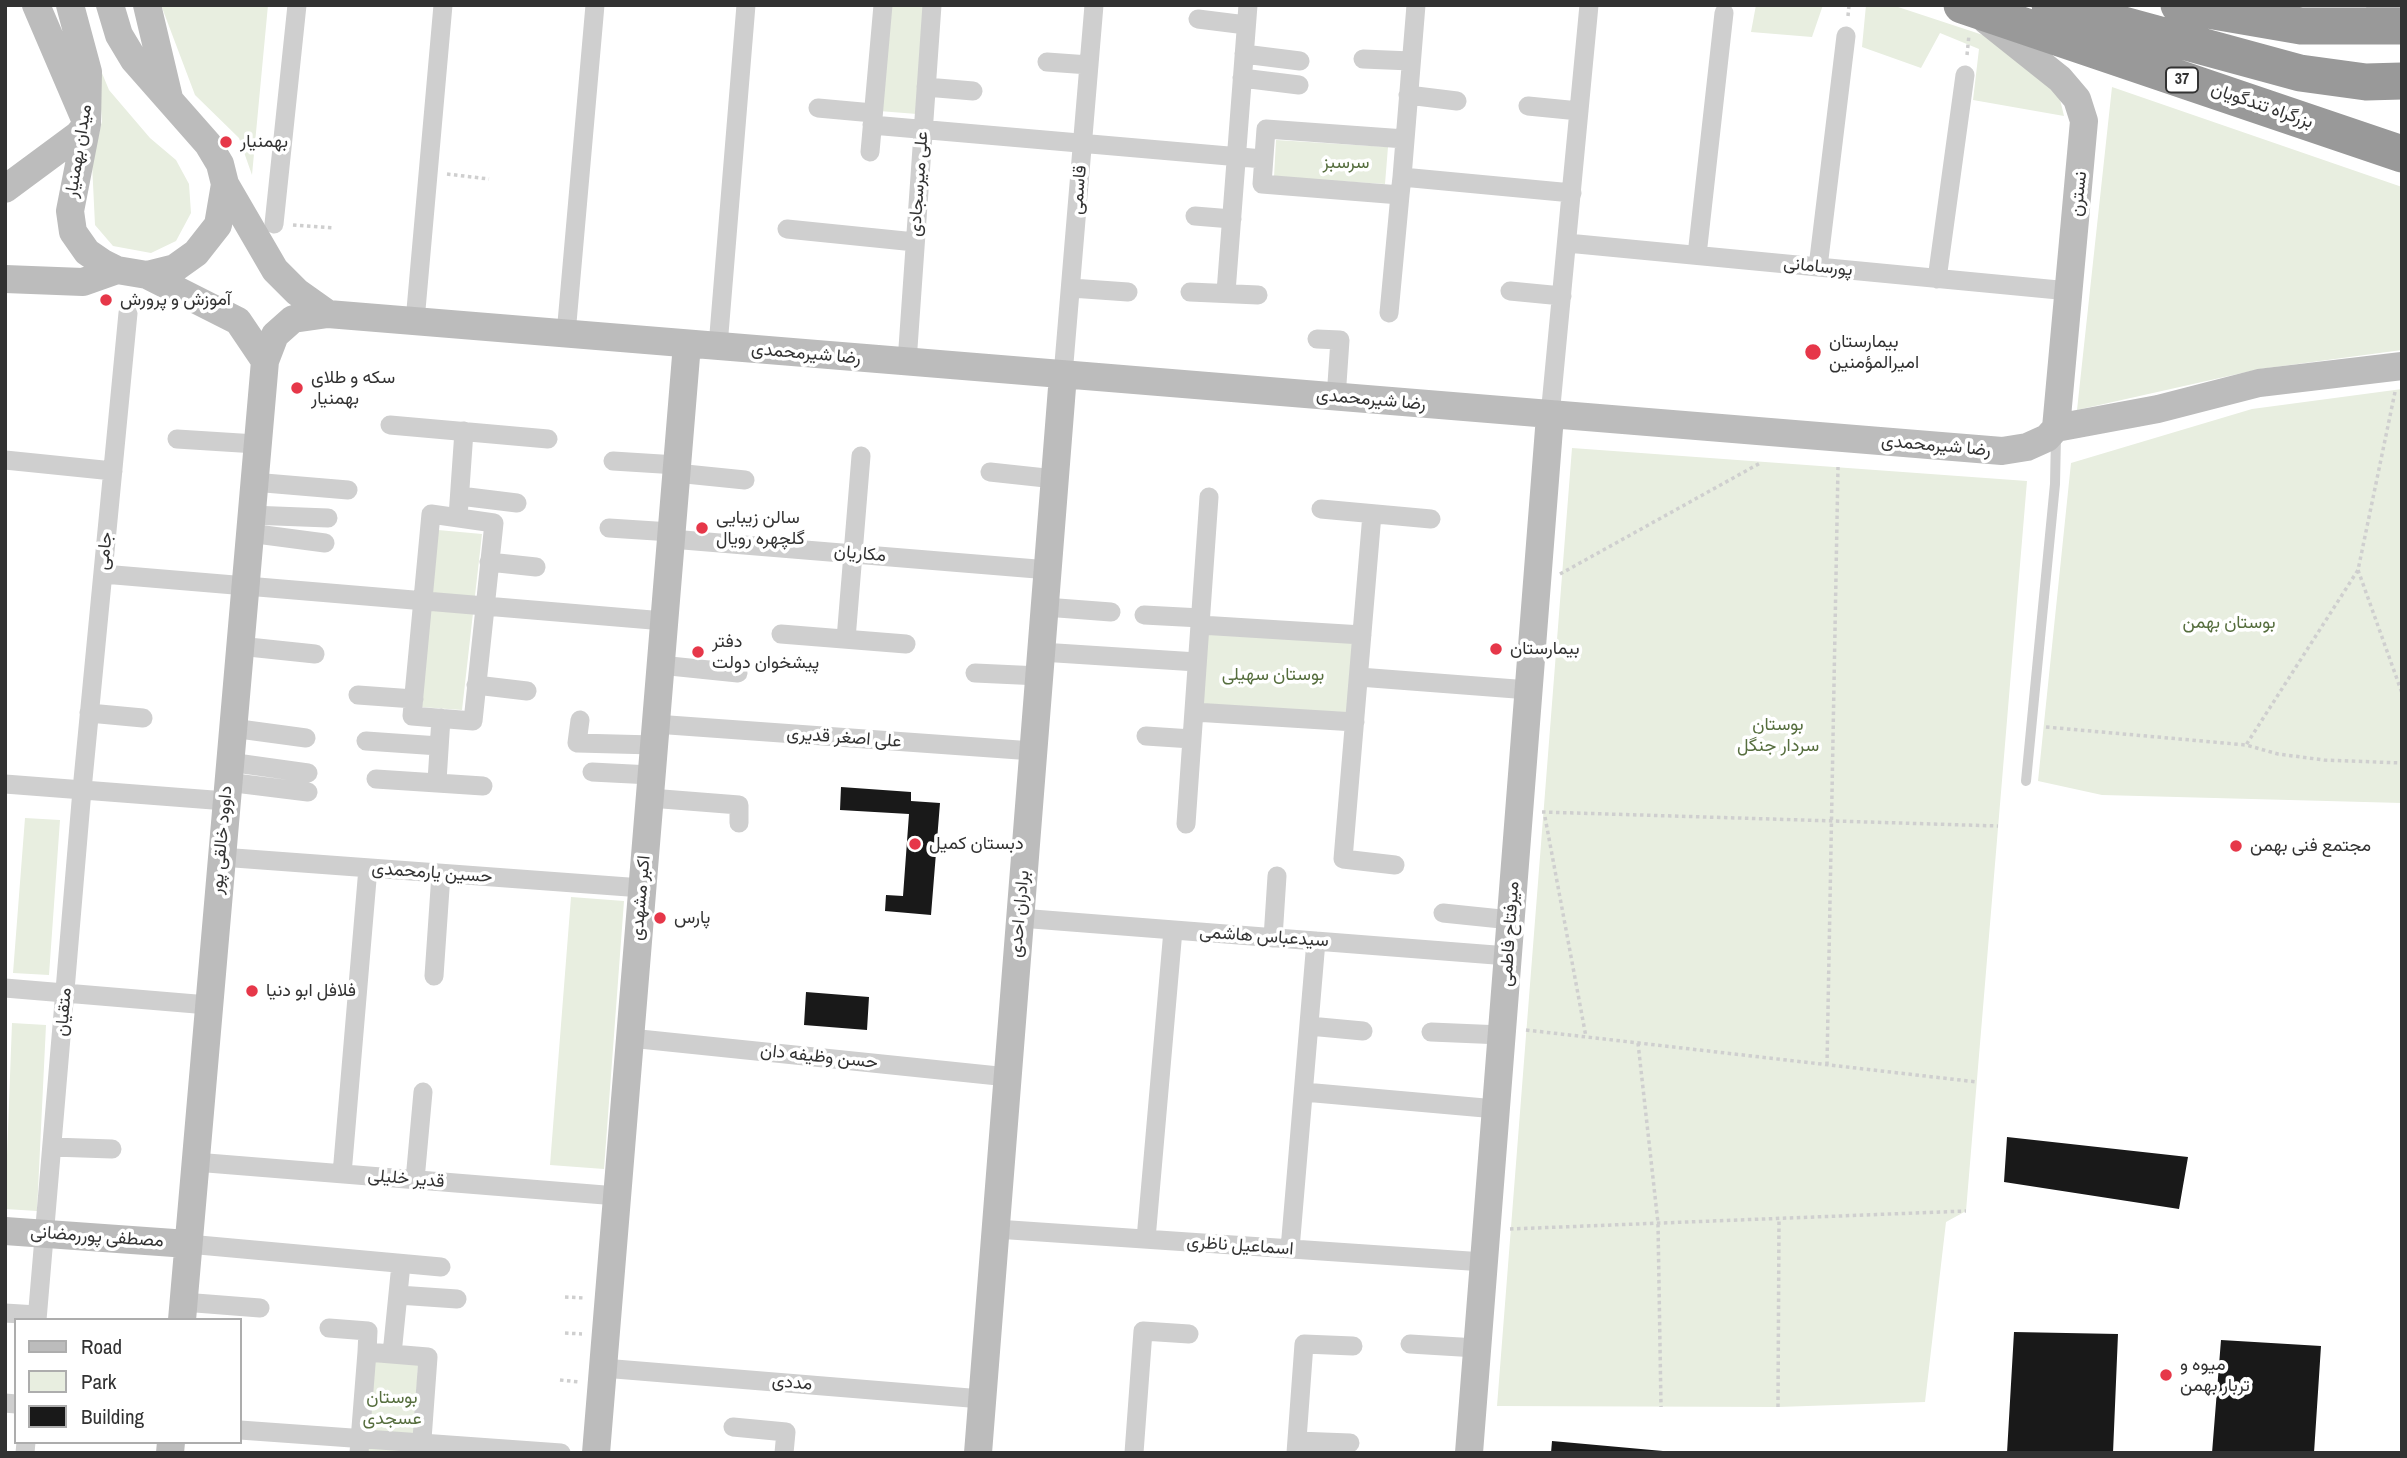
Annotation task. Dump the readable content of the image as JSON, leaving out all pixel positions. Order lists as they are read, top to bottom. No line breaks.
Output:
{"streets":{"highway":["37","بزرگراه تندگویان"],"street":["میدان بهمنیار","علی میرسجادی","قاسمی","نسترن","پورسامانی","رضا شیرمحمدی","جامی","مکاریان","علی اصغر قدیری","داوود خالقی پور","حسین یارمحمدی","اکبر مشهدی","برادران احدی","میرفتاح فاطمی","سیدعباس هاشمی","متقیان","حسن وظیفه دان","قدیر خلیلی","مصطفی پوررمضانی","اسماعیل ناظری","مددی"]},"crossings":[["بزرگراه تندگویان","نسترن"],["علی میرسجادی","رضا شیرمحمدی"],["قاسمی","رضا شیرمحمدی"],["قاسمی","برادران احدی"],["نسترن","پورسامانی"],["نسترن","رضا شیرمحمدی"],["رضا شیرمحمدی","داوود خالقی پور"],["رضا شیرمحمدی","اکبر مشهدی"],["رضا شیرمحمدی","برادران احدی"],["رضا شیرمحمدی","میرفتاح فاطمی"],["جامی","متقیان"],["مکاریان","اکبر مشهدی"],["مکاریان","برادران احدی"],["علی اصغر قدیری","اکبر مشهدی"],["علی اصغر قدیری","برادران احدی"],["داوود خالقی پور","حسین یارمحمدی"],["داوود خالقی پور","قدیر خلیلی"],["داوود خالقی پور","مصطفی پوررمضانی"],["حسین یارمحمدی","اکبر مشهدی"],["اکبر مشهدی","حسن وظیفه دان"],["اکبر مشهدی","قدیر خلیلی"],["اکبر مشهدی","مددی"],["برادران احدی","سیدعباس هاشمی"],["برادران احدی","حسن وظیفه دان"],["برادران احدی","اسماعیل ناظری"],["برادران احدی","مددی"],["میرفتاح فاطمی","سیدعباس هاشمی"],["میرفتاح فاطمی","اسماعیل ناظری"],["متقیان","مصطفی پوررمضانی"]],"parks":["سرسبز","بوستان بهمن","بوستان سهیلی","بوستان سردار جنگل","بوستان عسجدی"],"places":["بهمنیار","آموزش و پرورش","بیمارستان امیرالمؤمنین","سکه و طلای بهمنیار","سالن زیبایی گلچهره رویال","بیمارستان","دفتر پیشخوان دولت","دبستان کمیل","مجتمع فنی بهمن","پارس","فلافل ابو دنیا","میوه و تربار بهمن"],"legend":["Road","Park","Building"]}
